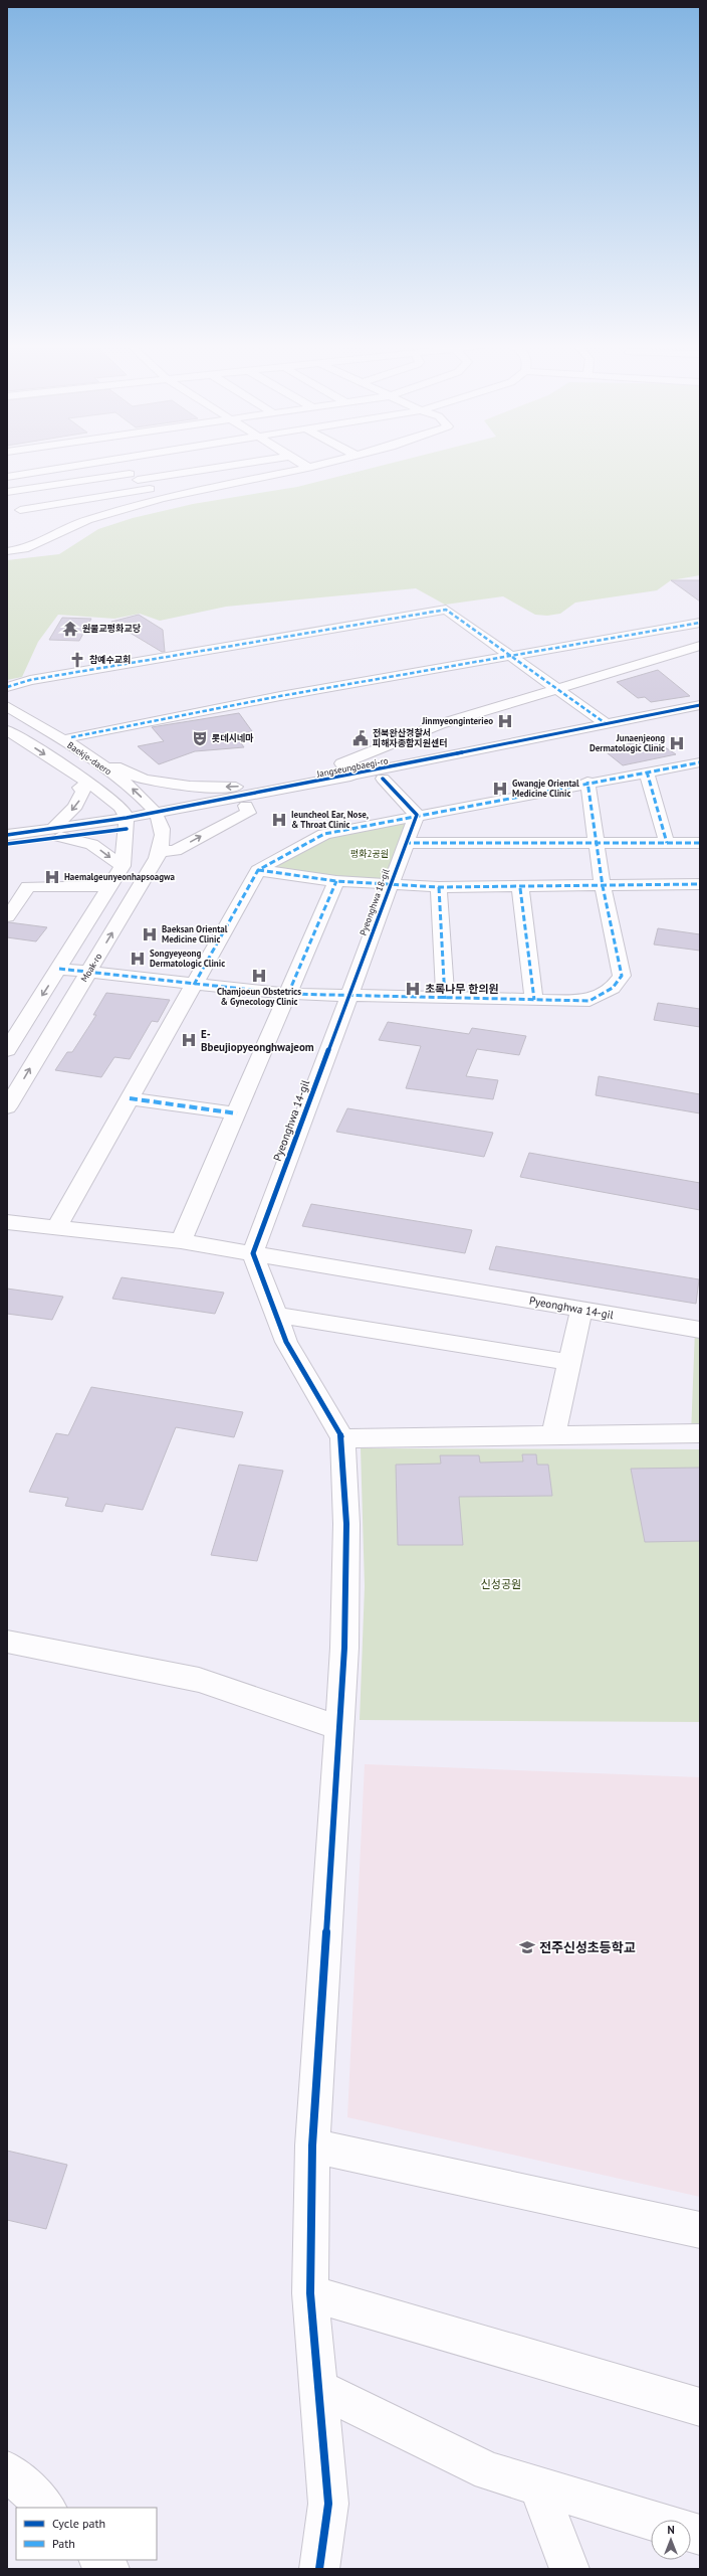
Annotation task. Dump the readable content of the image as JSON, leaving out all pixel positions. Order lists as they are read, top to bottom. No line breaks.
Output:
{"streets":{"street":["Baekje-daero","Jangseungbaegi-ro","Pyeonghwa 18-gil","Moak-ro","Pyeonghwa 14-gil"]},"crossings":[["Baekje-daero","Jangseungbaegi-ro"],["Baekje-daero","Moak-ro"],["Jangseungbaegi-ro","Moak-ro"],["Pyeonghwa 18-gil","Pyeonghwa 14-gil"]],"parks":["평화2공원","신성공원"],"places":{"temple":["원불교평화교당"],"church":["참예수교회"],"hospital":["Jinmyeonginterieo","Junaenjeong Dermatologic Clinic","Gwangje Oriental Medicine Clinic","Ieuncheol Ear, Nose, & Throat Clinic","Haemalgeunyeonhapsoagwa","Baeksan Oriental Medicine Clinic","Songyeyeong Dermatologic Clinic","Chamjoeun Obstetrics & Gynecology Clinic","초록나무 한의원","E- Bbeujiopyeonghwajeom"],"theatre":["롯데시네마"],"public building":["전북완산경찰서 피해자종합지원센터"],"school or university":["전주신성초등학교"]},"legend":["Cycle path","Path"],"north":"top"}
